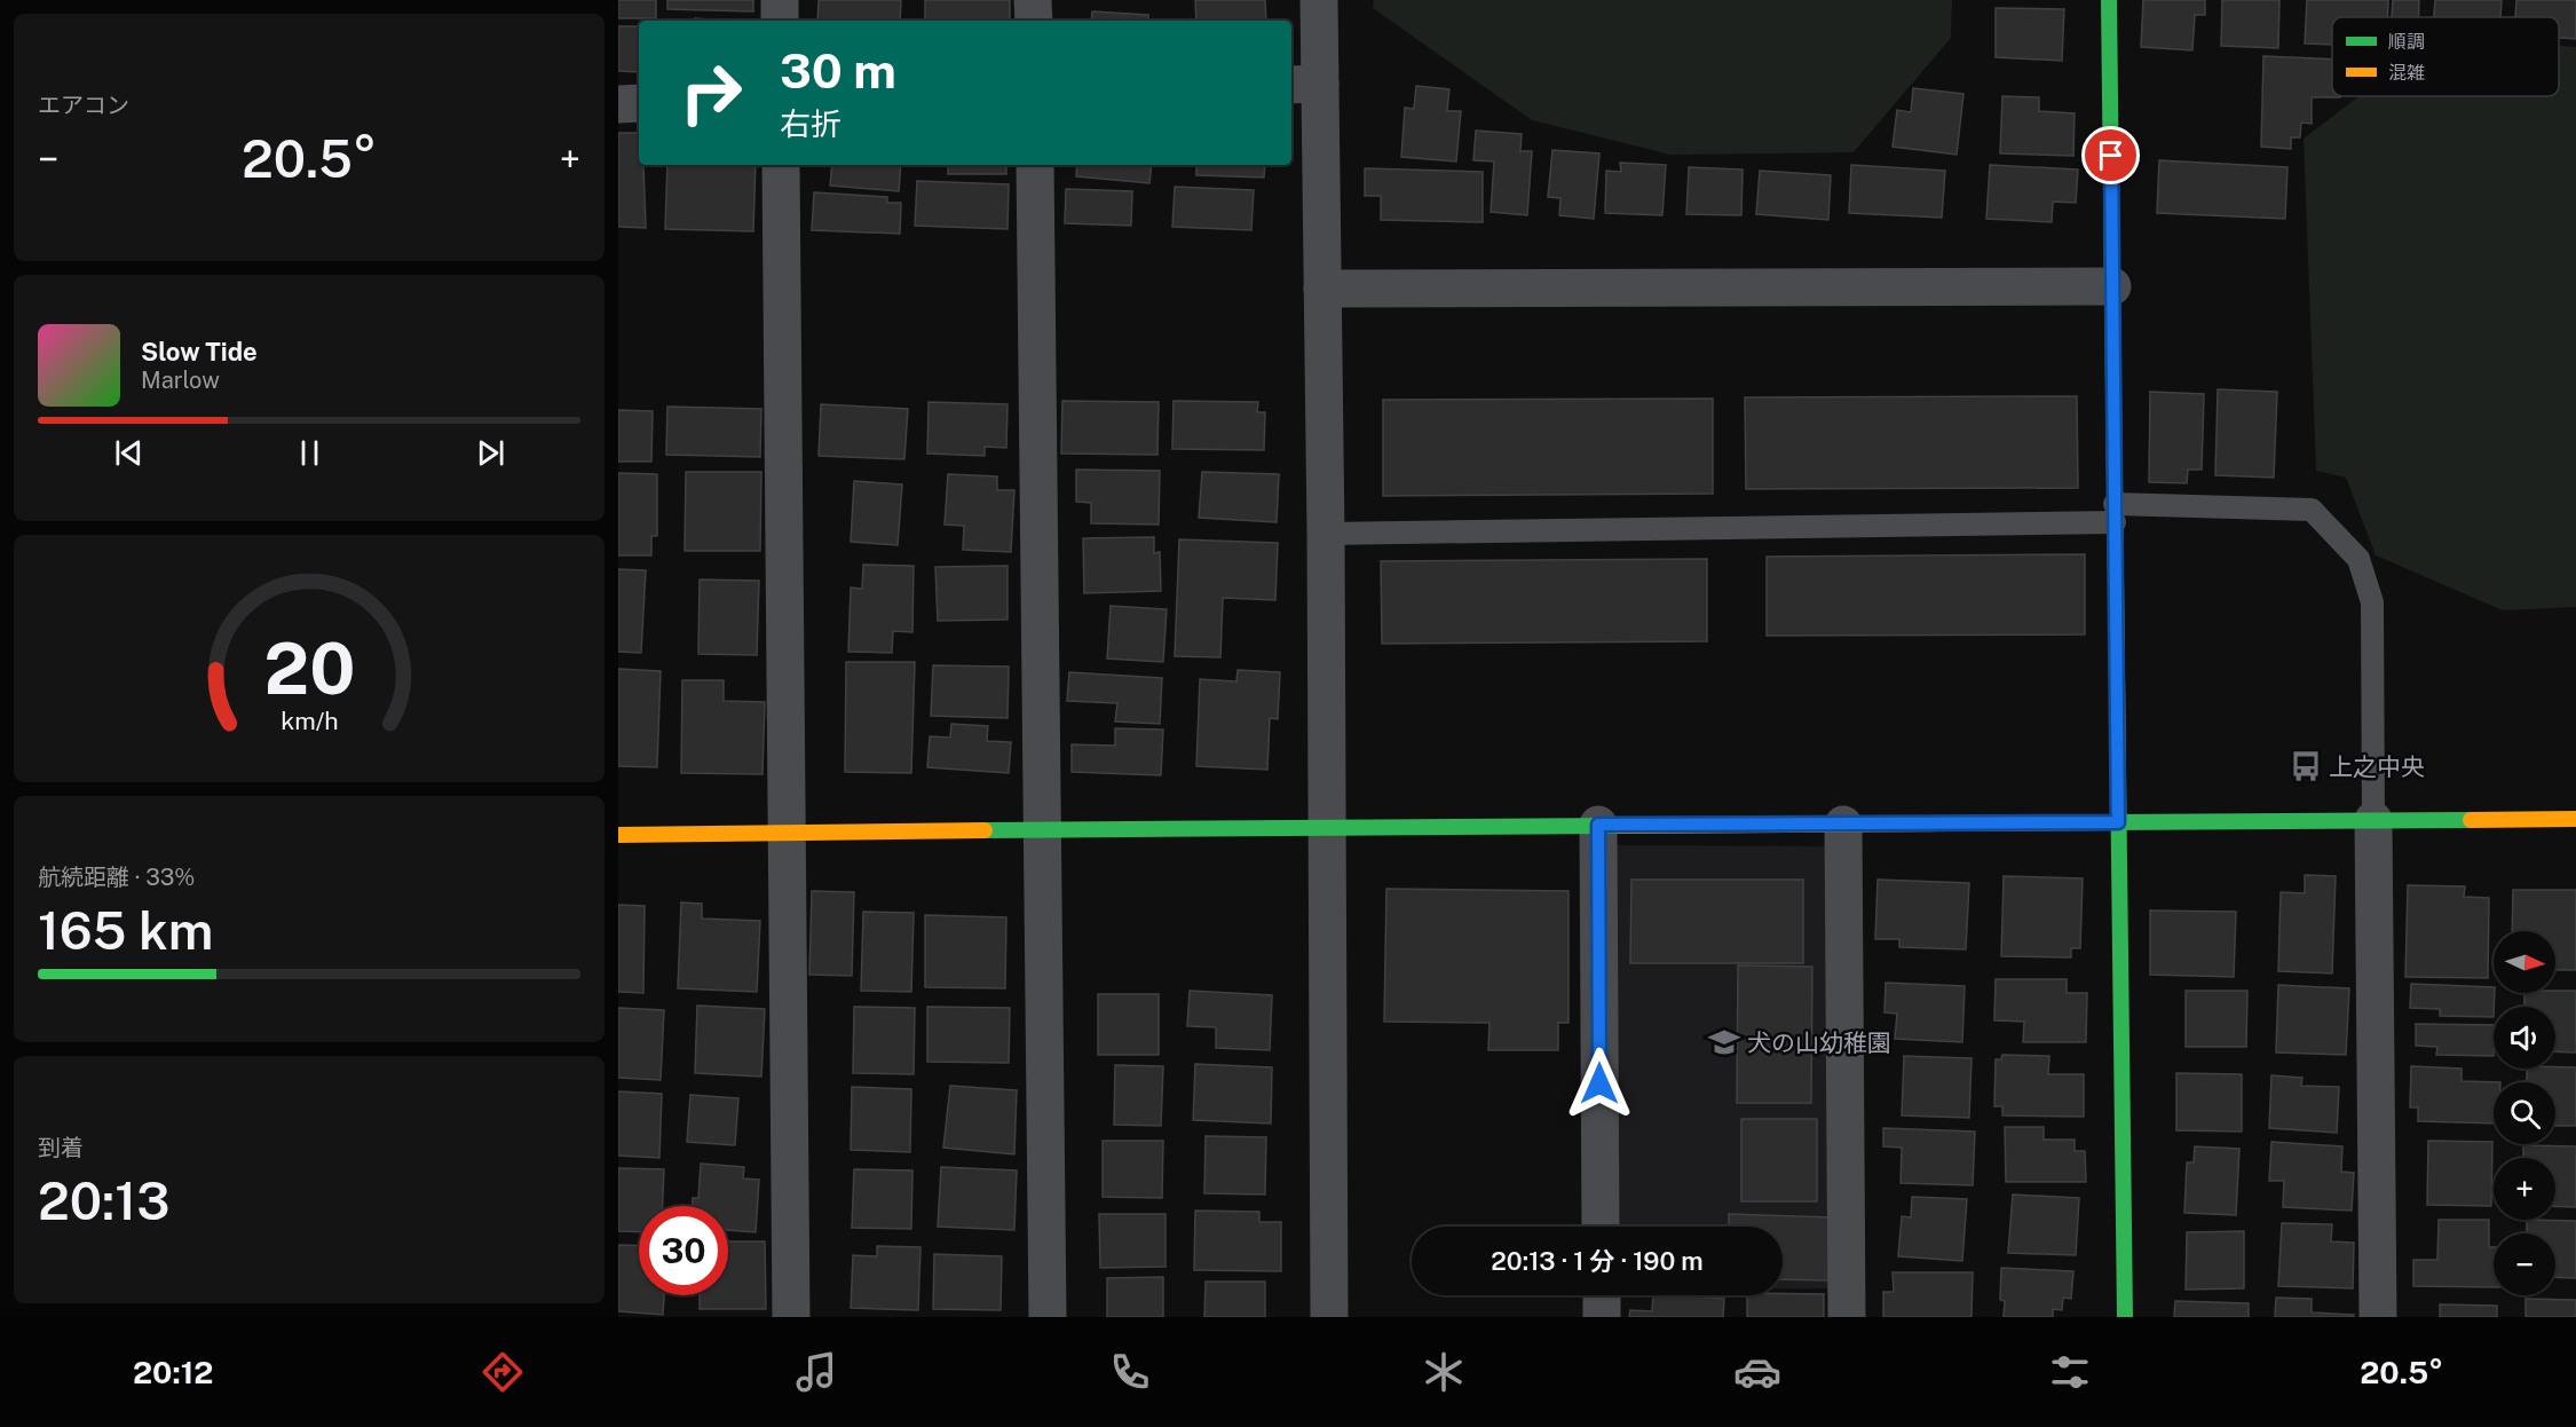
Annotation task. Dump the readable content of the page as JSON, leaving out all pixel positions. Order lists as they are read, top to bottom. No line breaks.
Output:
{"places":{"bus stop":["上之中央"],"school or university":["犬の山幼稚園"]},"legend":["順調","混雑"],"north":"right","page":{"tile":["エアコン",["航続距離 · 33%","165 km"],["到着","20:13"]],"turn":["30 m","右折"],"heat":["−","20.5°","+"],"song":["Slow Tide","Marlow"],"map_buttons":["+","−"],"limit":"30","trip":"20:13 · 1 分 · 190 m","tabs":["20:12","20.5°"],"gauge":["20","km/h"]}}
